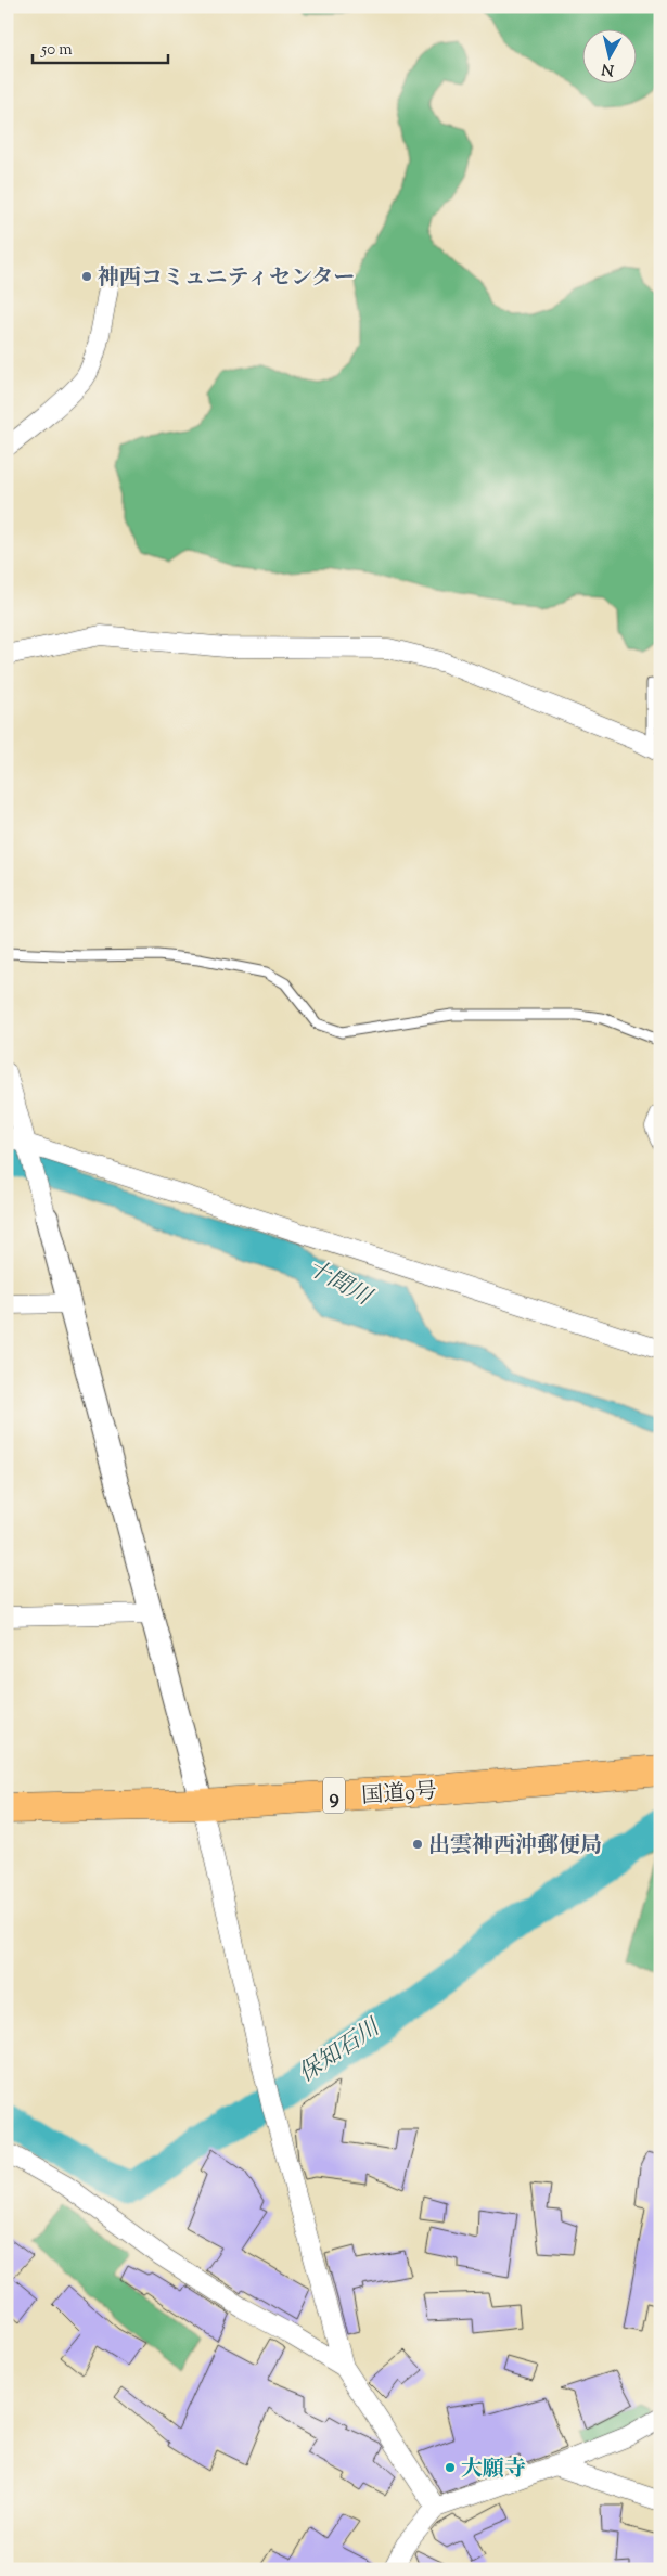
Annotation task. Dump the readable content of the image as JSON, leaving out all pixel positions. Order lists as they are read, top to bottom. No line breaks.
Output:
{"streets":{"highway":["国道9号","9"]},"water":["十間川","保知石川"],"places":["神西コミュニティセンター","出雲神西沖郵便局","大願寺"],"scale_bar":"50 m","north":"bottom"}
